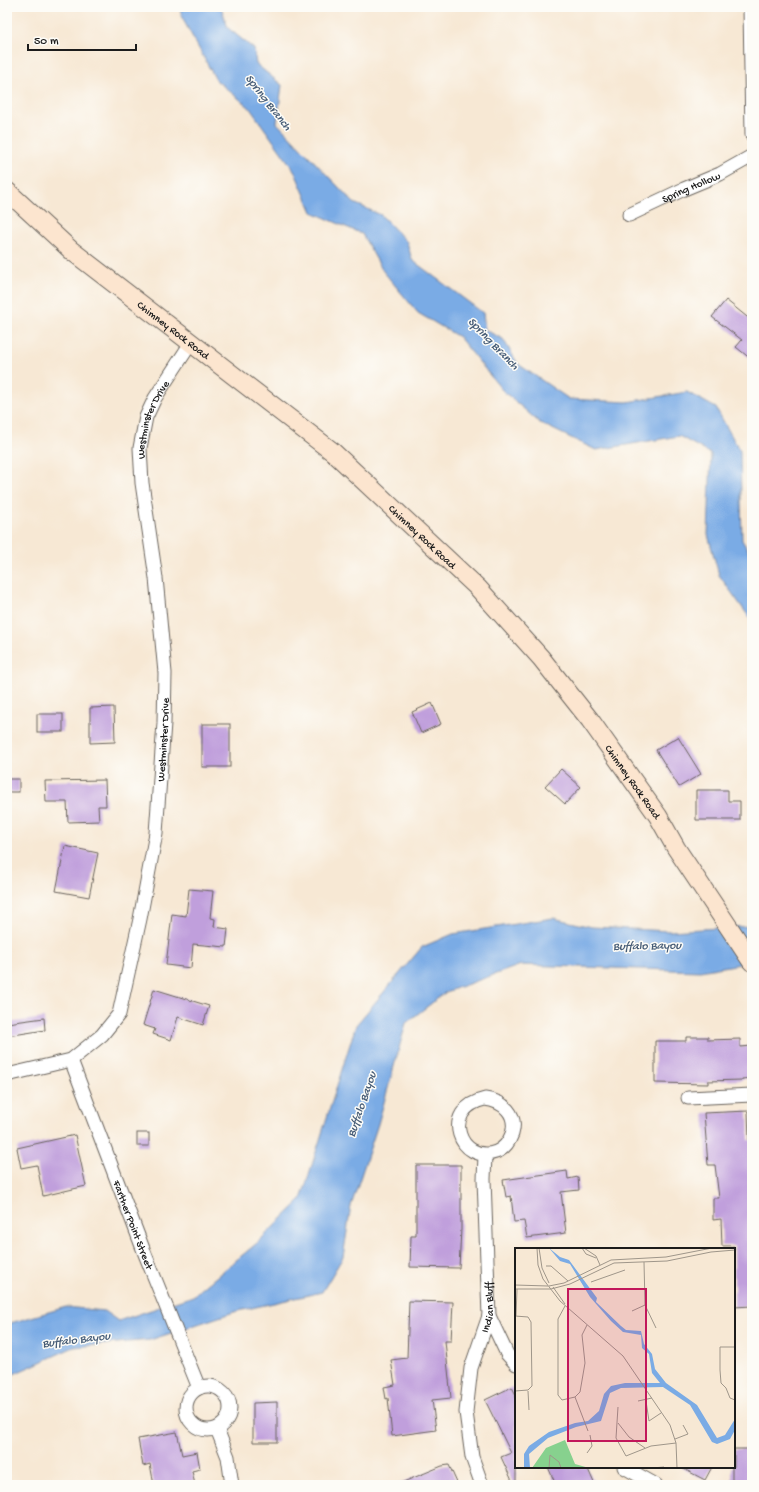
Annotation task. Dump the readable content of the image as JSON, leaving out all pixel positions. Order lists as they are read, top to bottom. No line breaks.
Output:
{"streets":{"main road":["Chimney Rock Road"],"street":["Spring Hollow","Westminster Drive","Farther Point Street","Indian Bluff"]},"crossings":[["Chimney Rock Road","Westminster Drive"],["Westminster Drive","Farther Point Street"]],"water":["Spring Branch","Buffalo Bayou"],"scale_bar":"50 m"}
